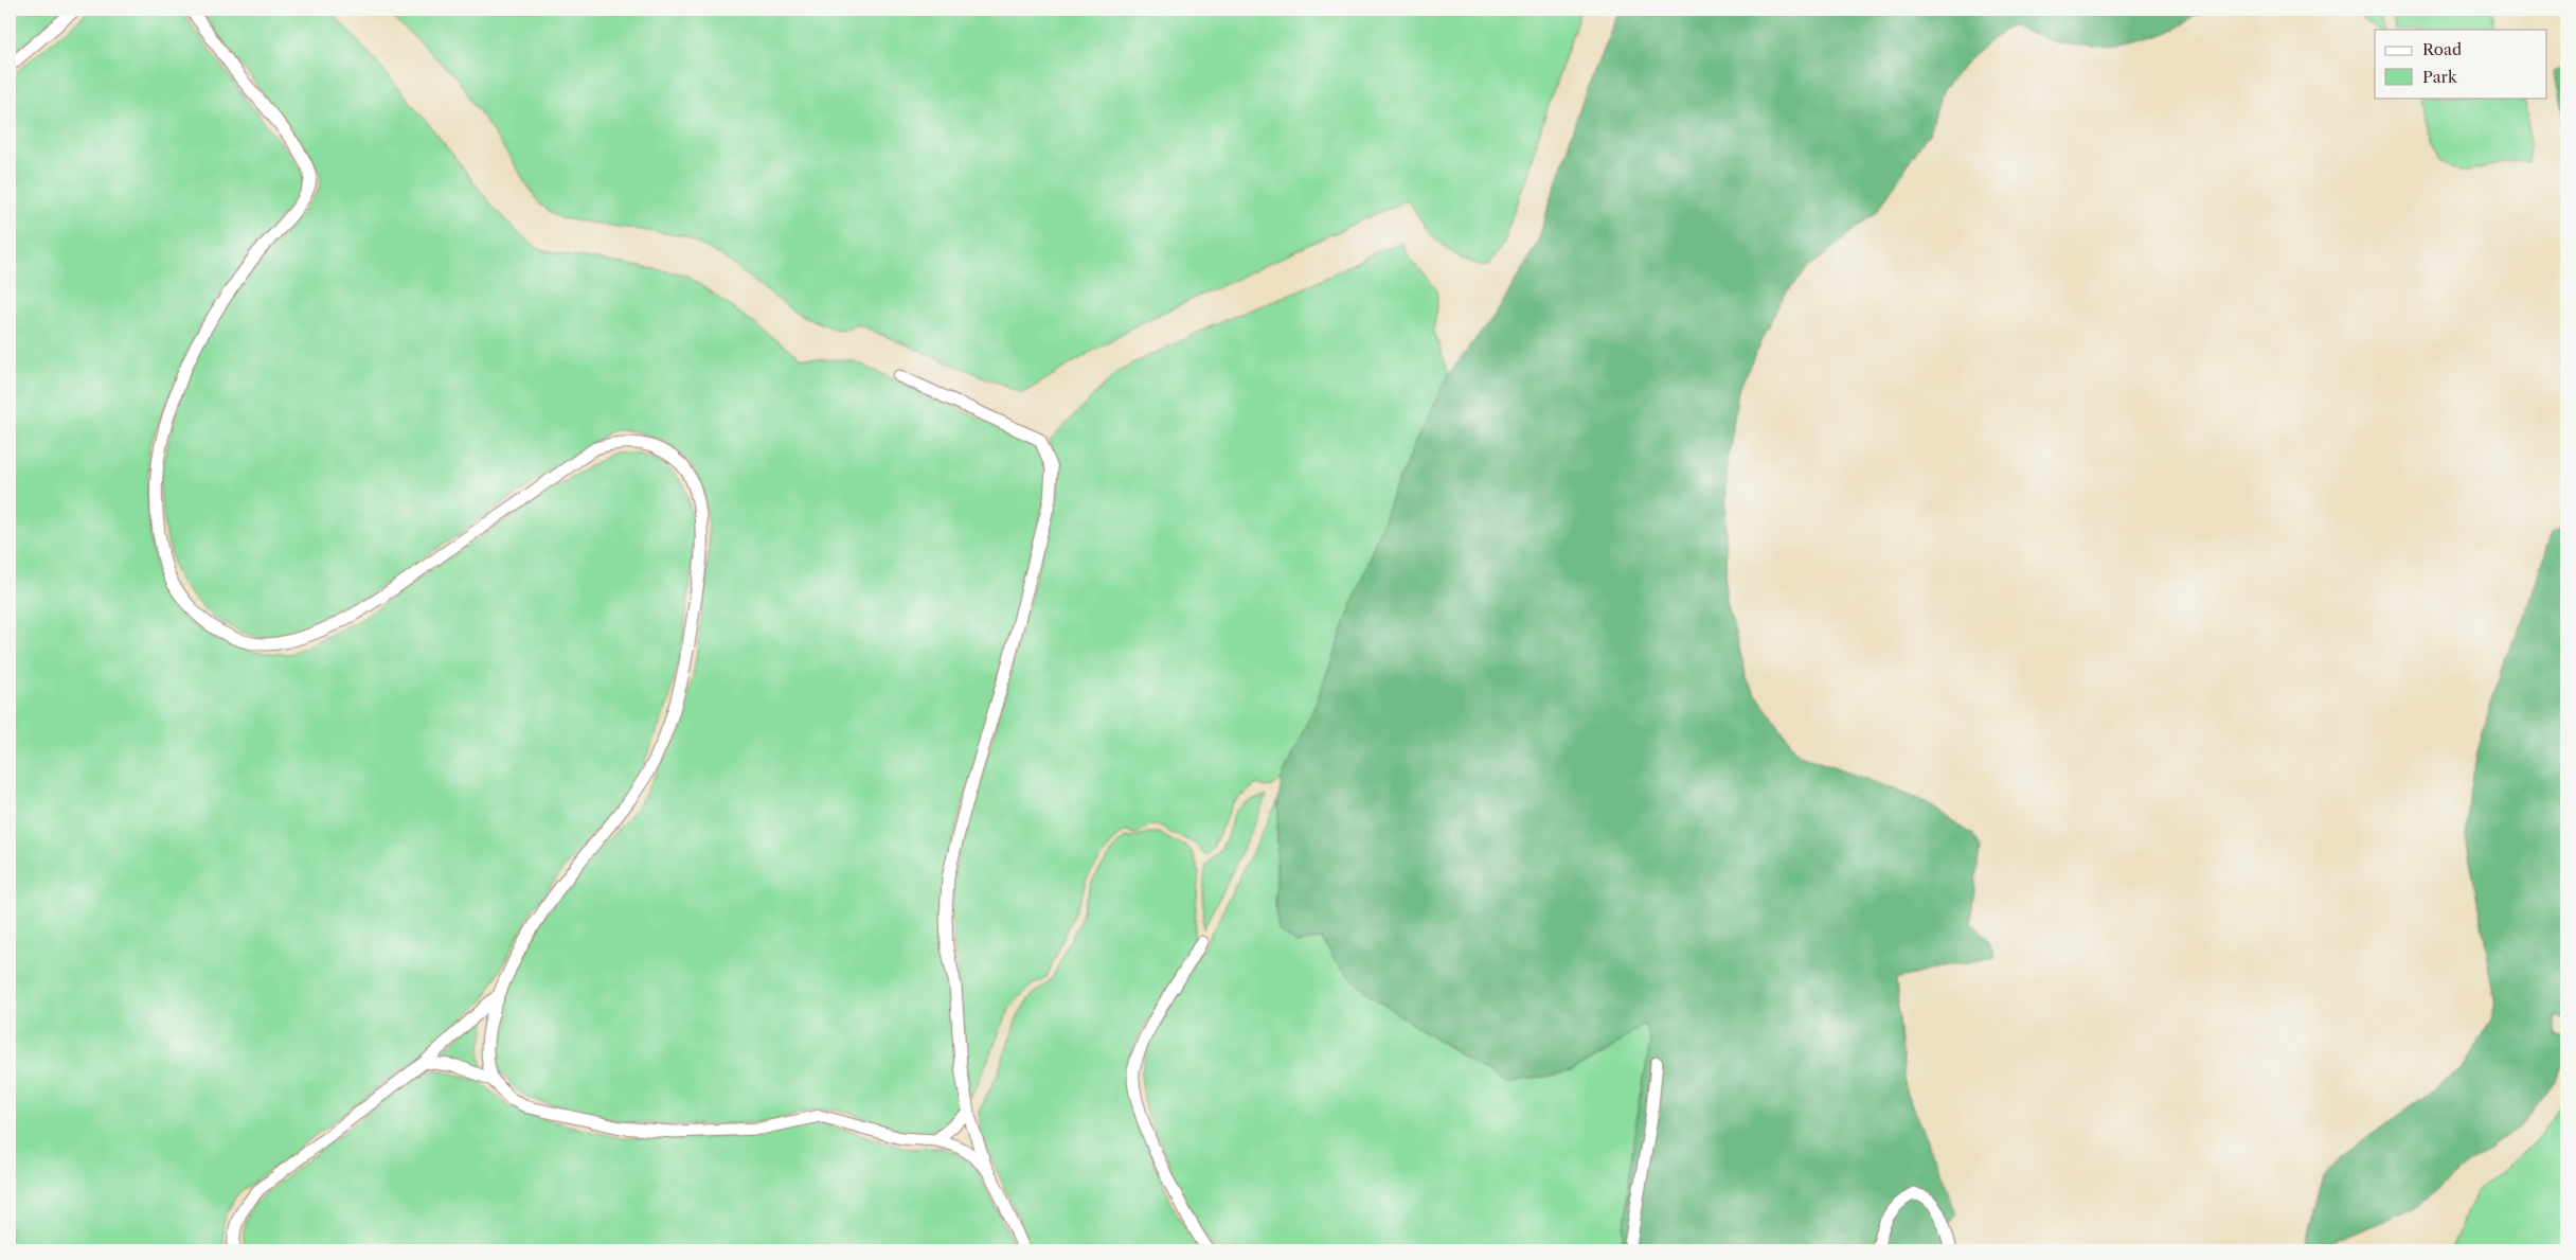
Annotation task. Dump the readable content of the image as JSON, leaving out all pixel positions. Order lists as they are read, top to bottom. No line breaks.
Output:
{"legend":["Road","Park"]}
